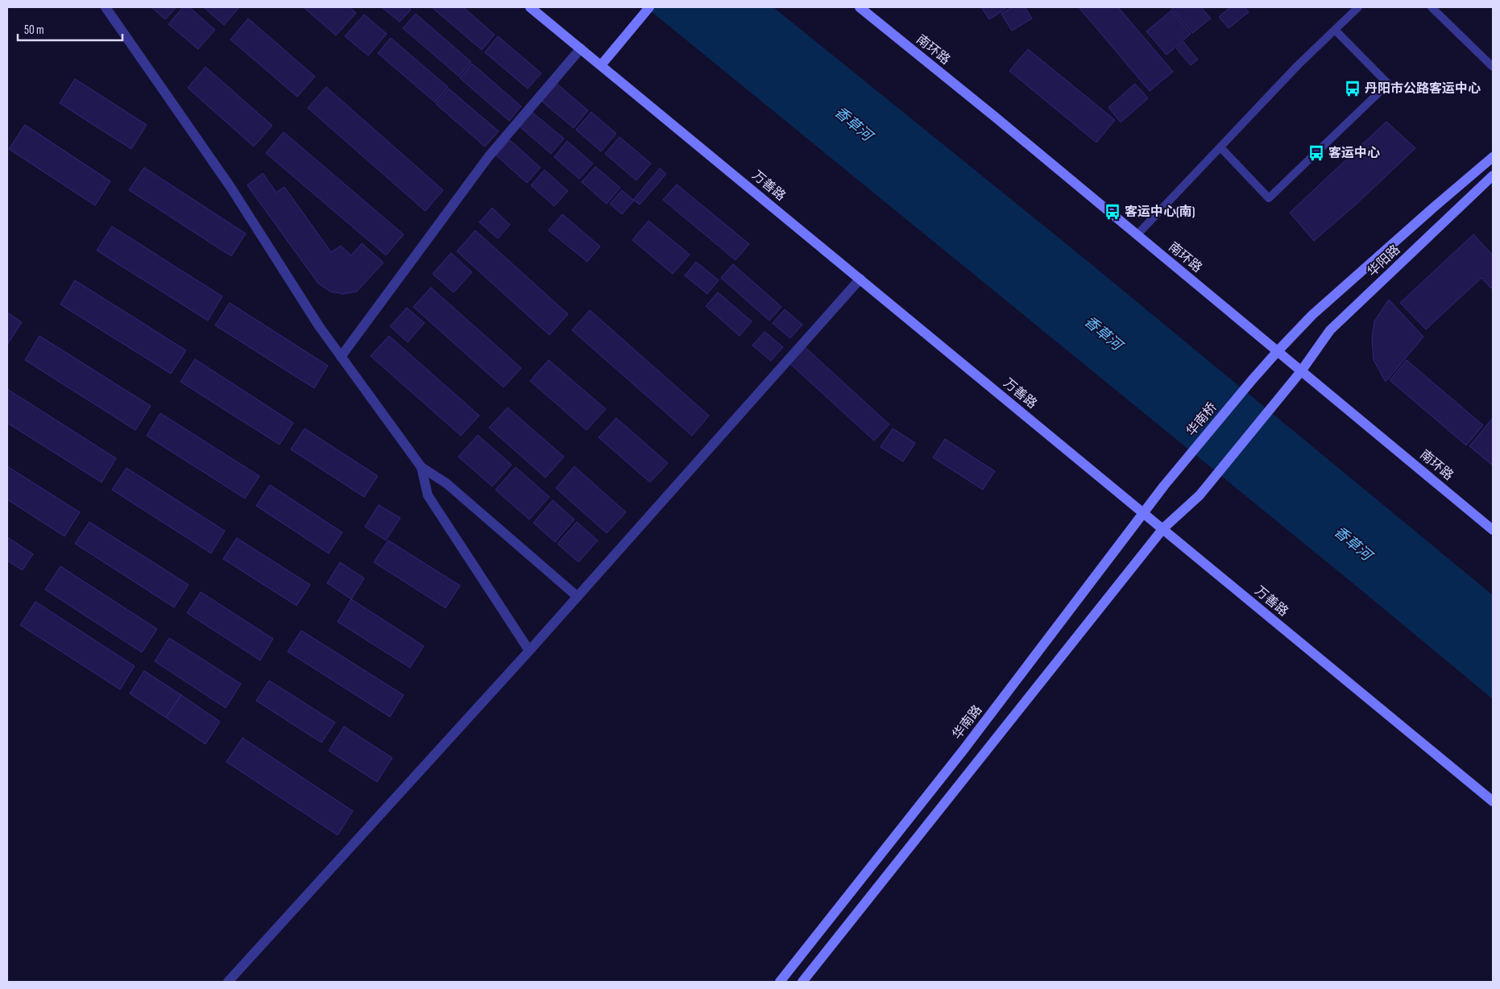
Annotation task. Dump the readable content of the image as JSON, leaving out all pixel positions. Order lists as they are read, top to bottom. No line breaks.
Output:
{"streets":{"main road":["南环路","万善路","华阳路","华南桥","华南路"]},"crossings":[["南环路","华阳路"],["南环路","华南桥"],["万善路","华南路"],["华南桥","华南路"]],"water":["香草河"],"places":{"bus stop":["丹阳市公路客运中心","客运中心","客运中心(南)"]},"scale_bar":"50 m"}
